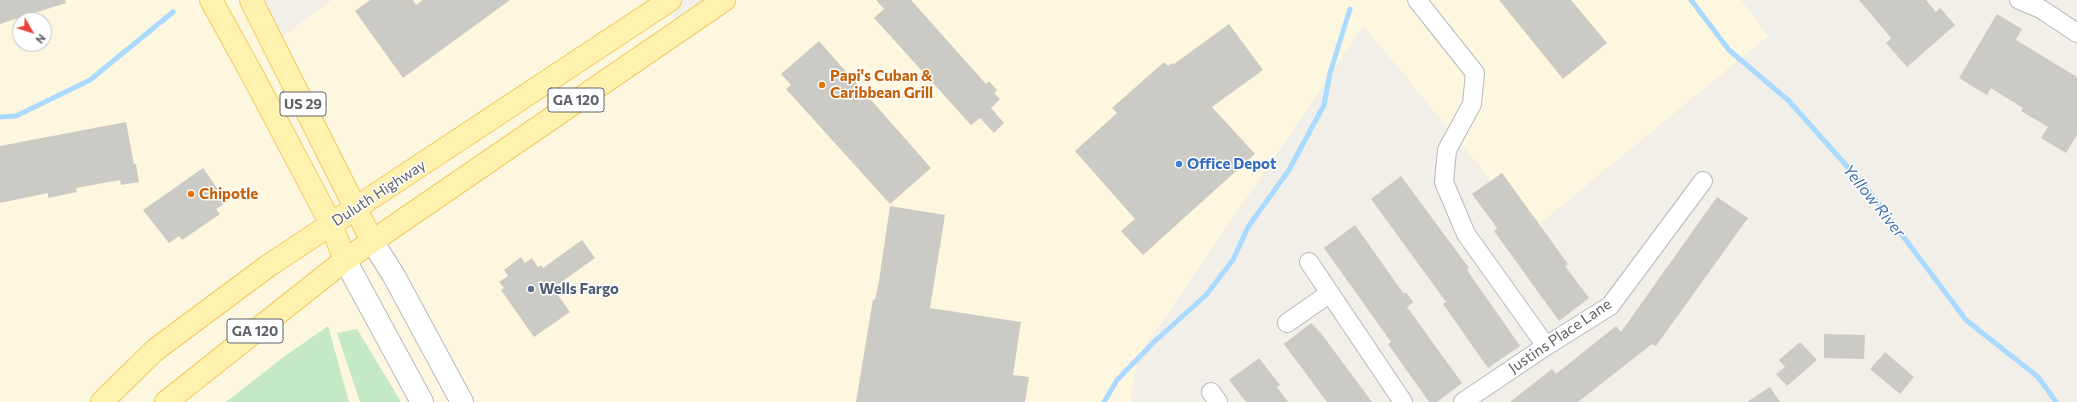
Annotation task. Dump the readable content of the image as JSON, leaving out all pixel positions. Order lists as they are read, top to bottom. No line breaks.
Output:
{"streets":{"main road":["GA 120","US 29","Duluth Highway"],"street":["Justins Place Lane"]},"crossings":[["GA 120","US 29"],["US 29","Duluth Highway"]],"water":["Yellow River"],"places":["Papi's Cuban & Caribbean Grill","Office Depot","Chipotle","Wells Fargo"],"north":"bottom right"}
